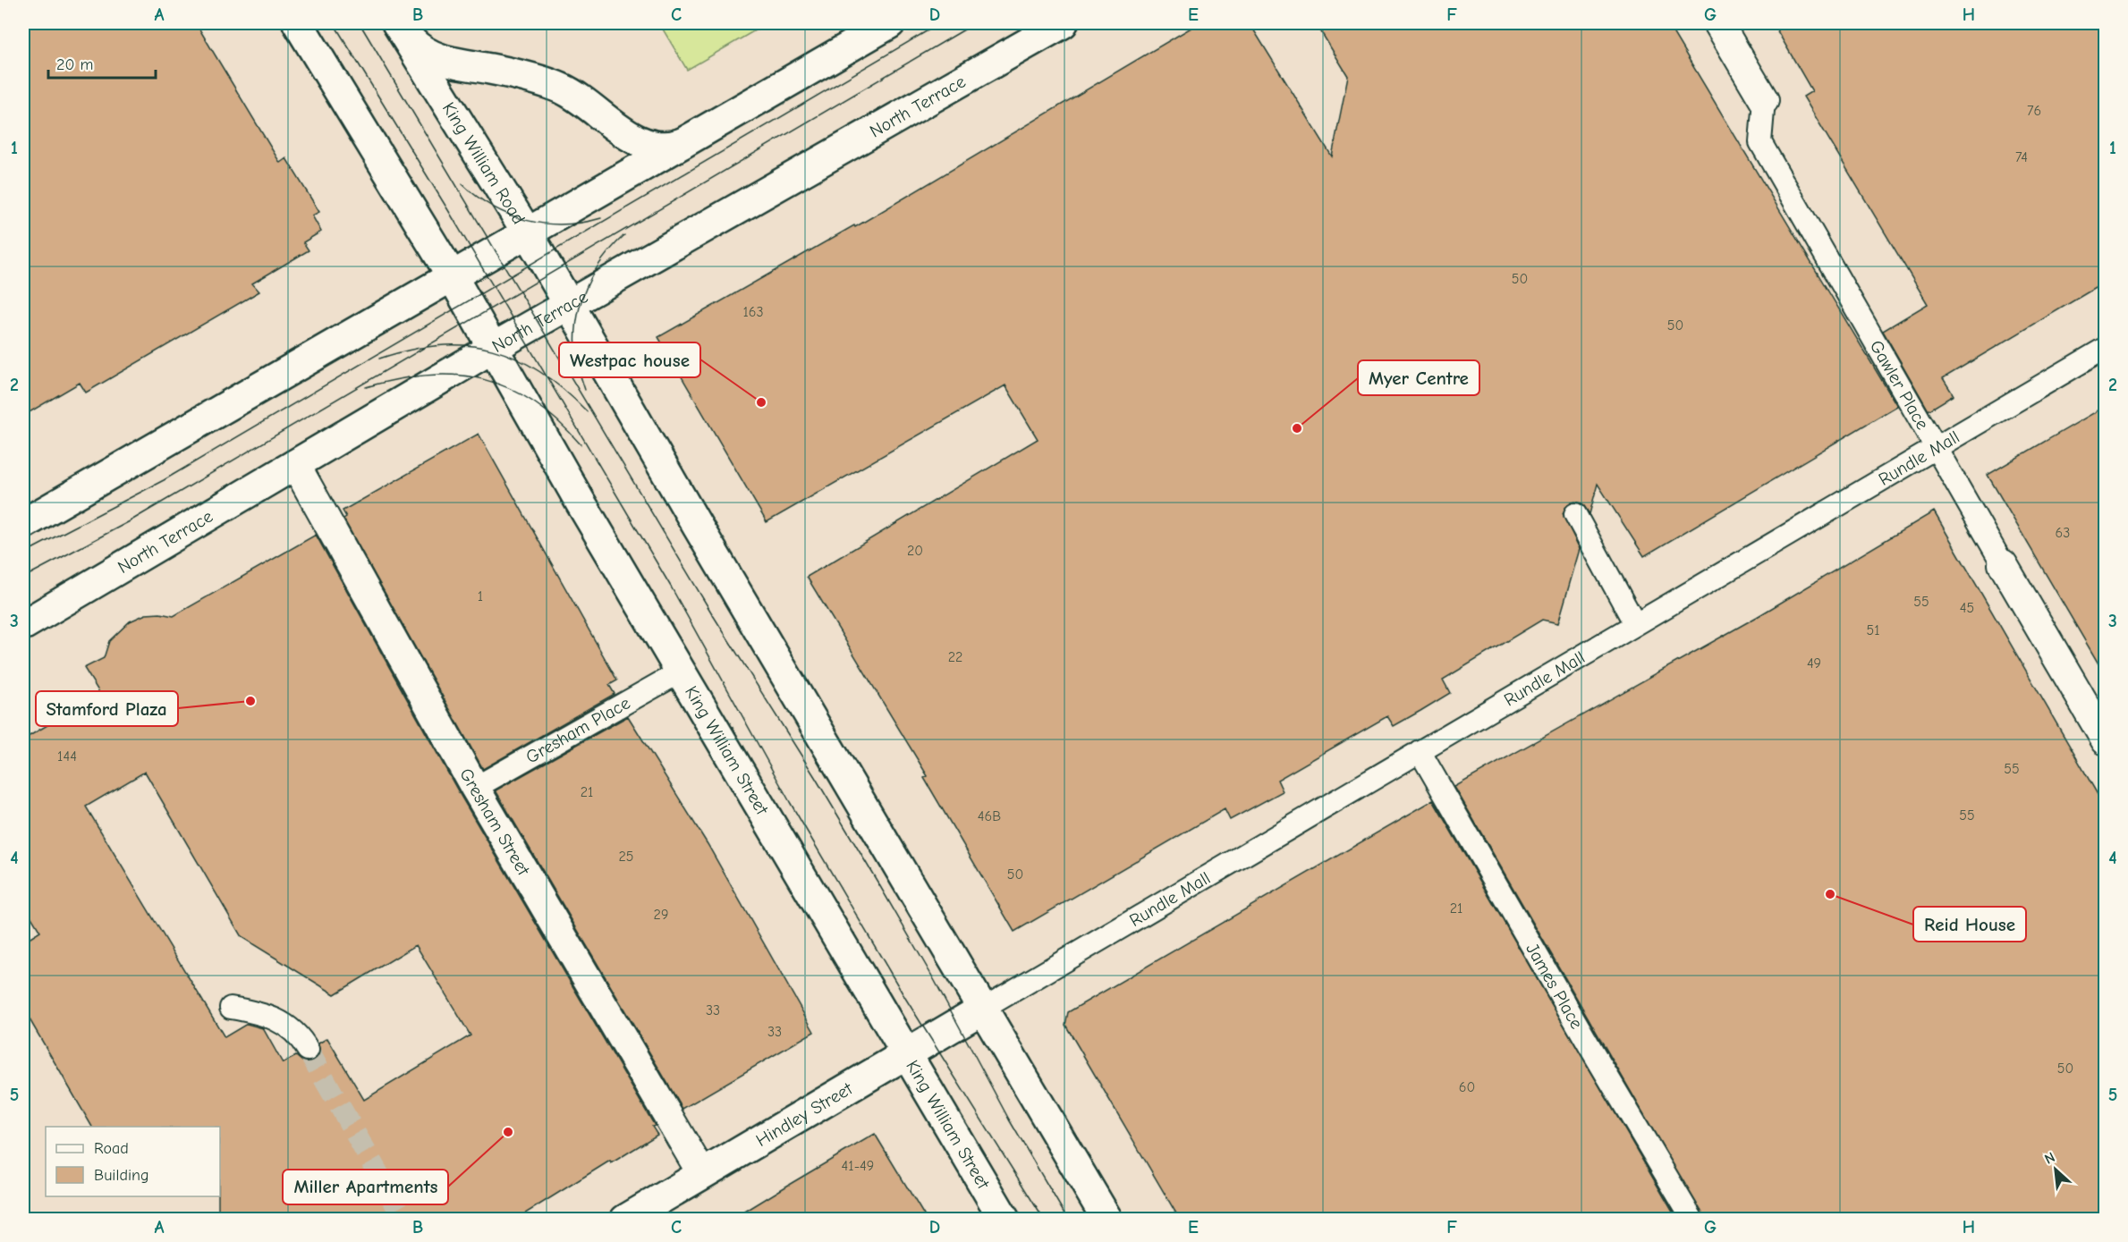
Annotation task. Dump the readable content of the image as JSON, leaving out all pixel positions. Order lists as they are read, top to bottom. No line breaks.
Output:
{"streets":{"main road":["North Terrace","King William Road","King William Street","Hindley Street"],"street":["Gawler Place","Rundle Mall","Gresham Place","Gresham Street","James Place"]},"crossings":[["North Terrace","King William Road"],["North Terrace","King William Street"],["North Terrace","Gresham Street"],["Gawler Place","Rundle Mall"],["Rundle Mall","James Place"],["Rundle Mall","Hindley Street"],["Gresham Place","King William Street"],["Gresham Place","Gresham Street"],["King William Street","Hindley Street"],["Gresham Street","Hindley Street"]],"places":["Westpac house","Myer Centre","Stamford Plaza","Reid House","Miller Apartments"],"house_numbers":["76","74","50","163","50","63","20","1","55","45","51","22","49","144","55","21","55","46B","25","50","21","29","33","33","50","60","41-49"],"legend":["Road","Building"],"scale_bar":"20 m","north":"top left","grid":{"columns":["A","B","C","D","E","F","G","H"],"rows":["1","2","3","4","5"]}}
